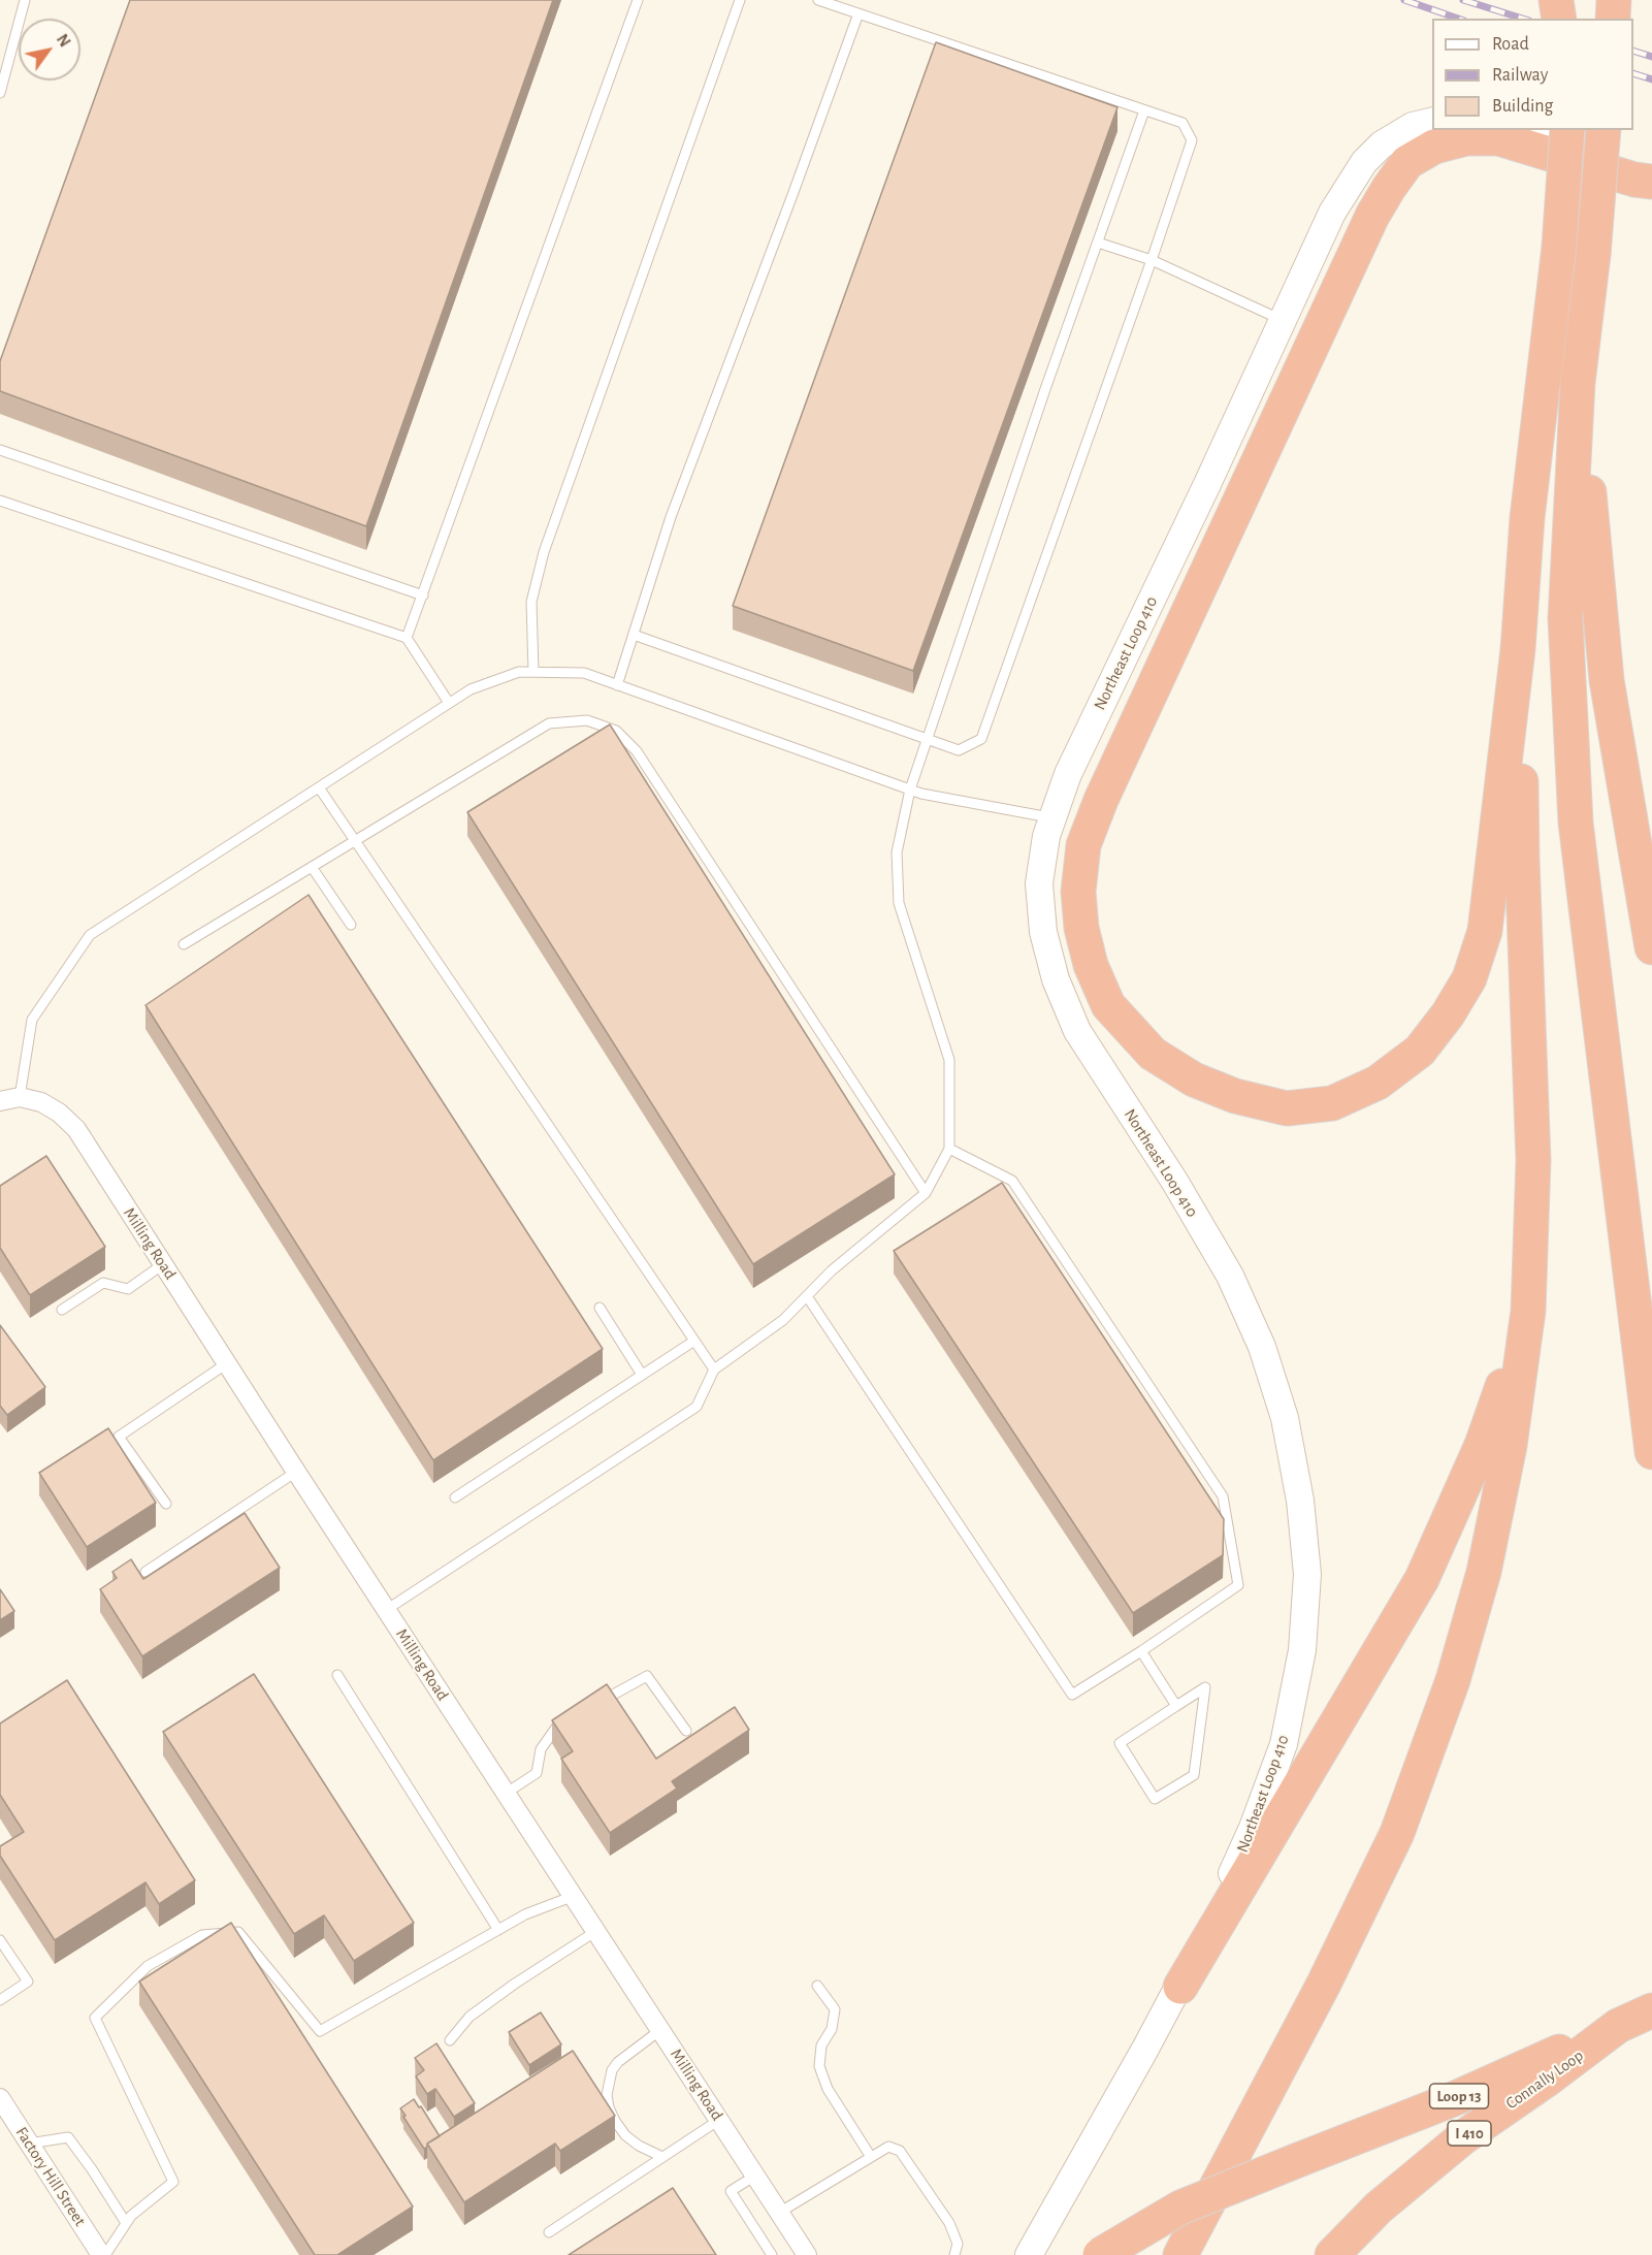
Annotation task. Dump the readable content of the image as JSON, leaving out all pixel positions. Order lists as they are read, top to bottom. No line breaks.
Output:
{"streets":{"highway":["Connally Loop","Loop 13","I 410"],"main road":["Northeast Loop 410"],"street":["Milling Road","Factory Hill Street"]},"crossings":[["Connally Loop","Loop 13"]],"legend":["Road","Railway","Building"],"north":"top right"}
